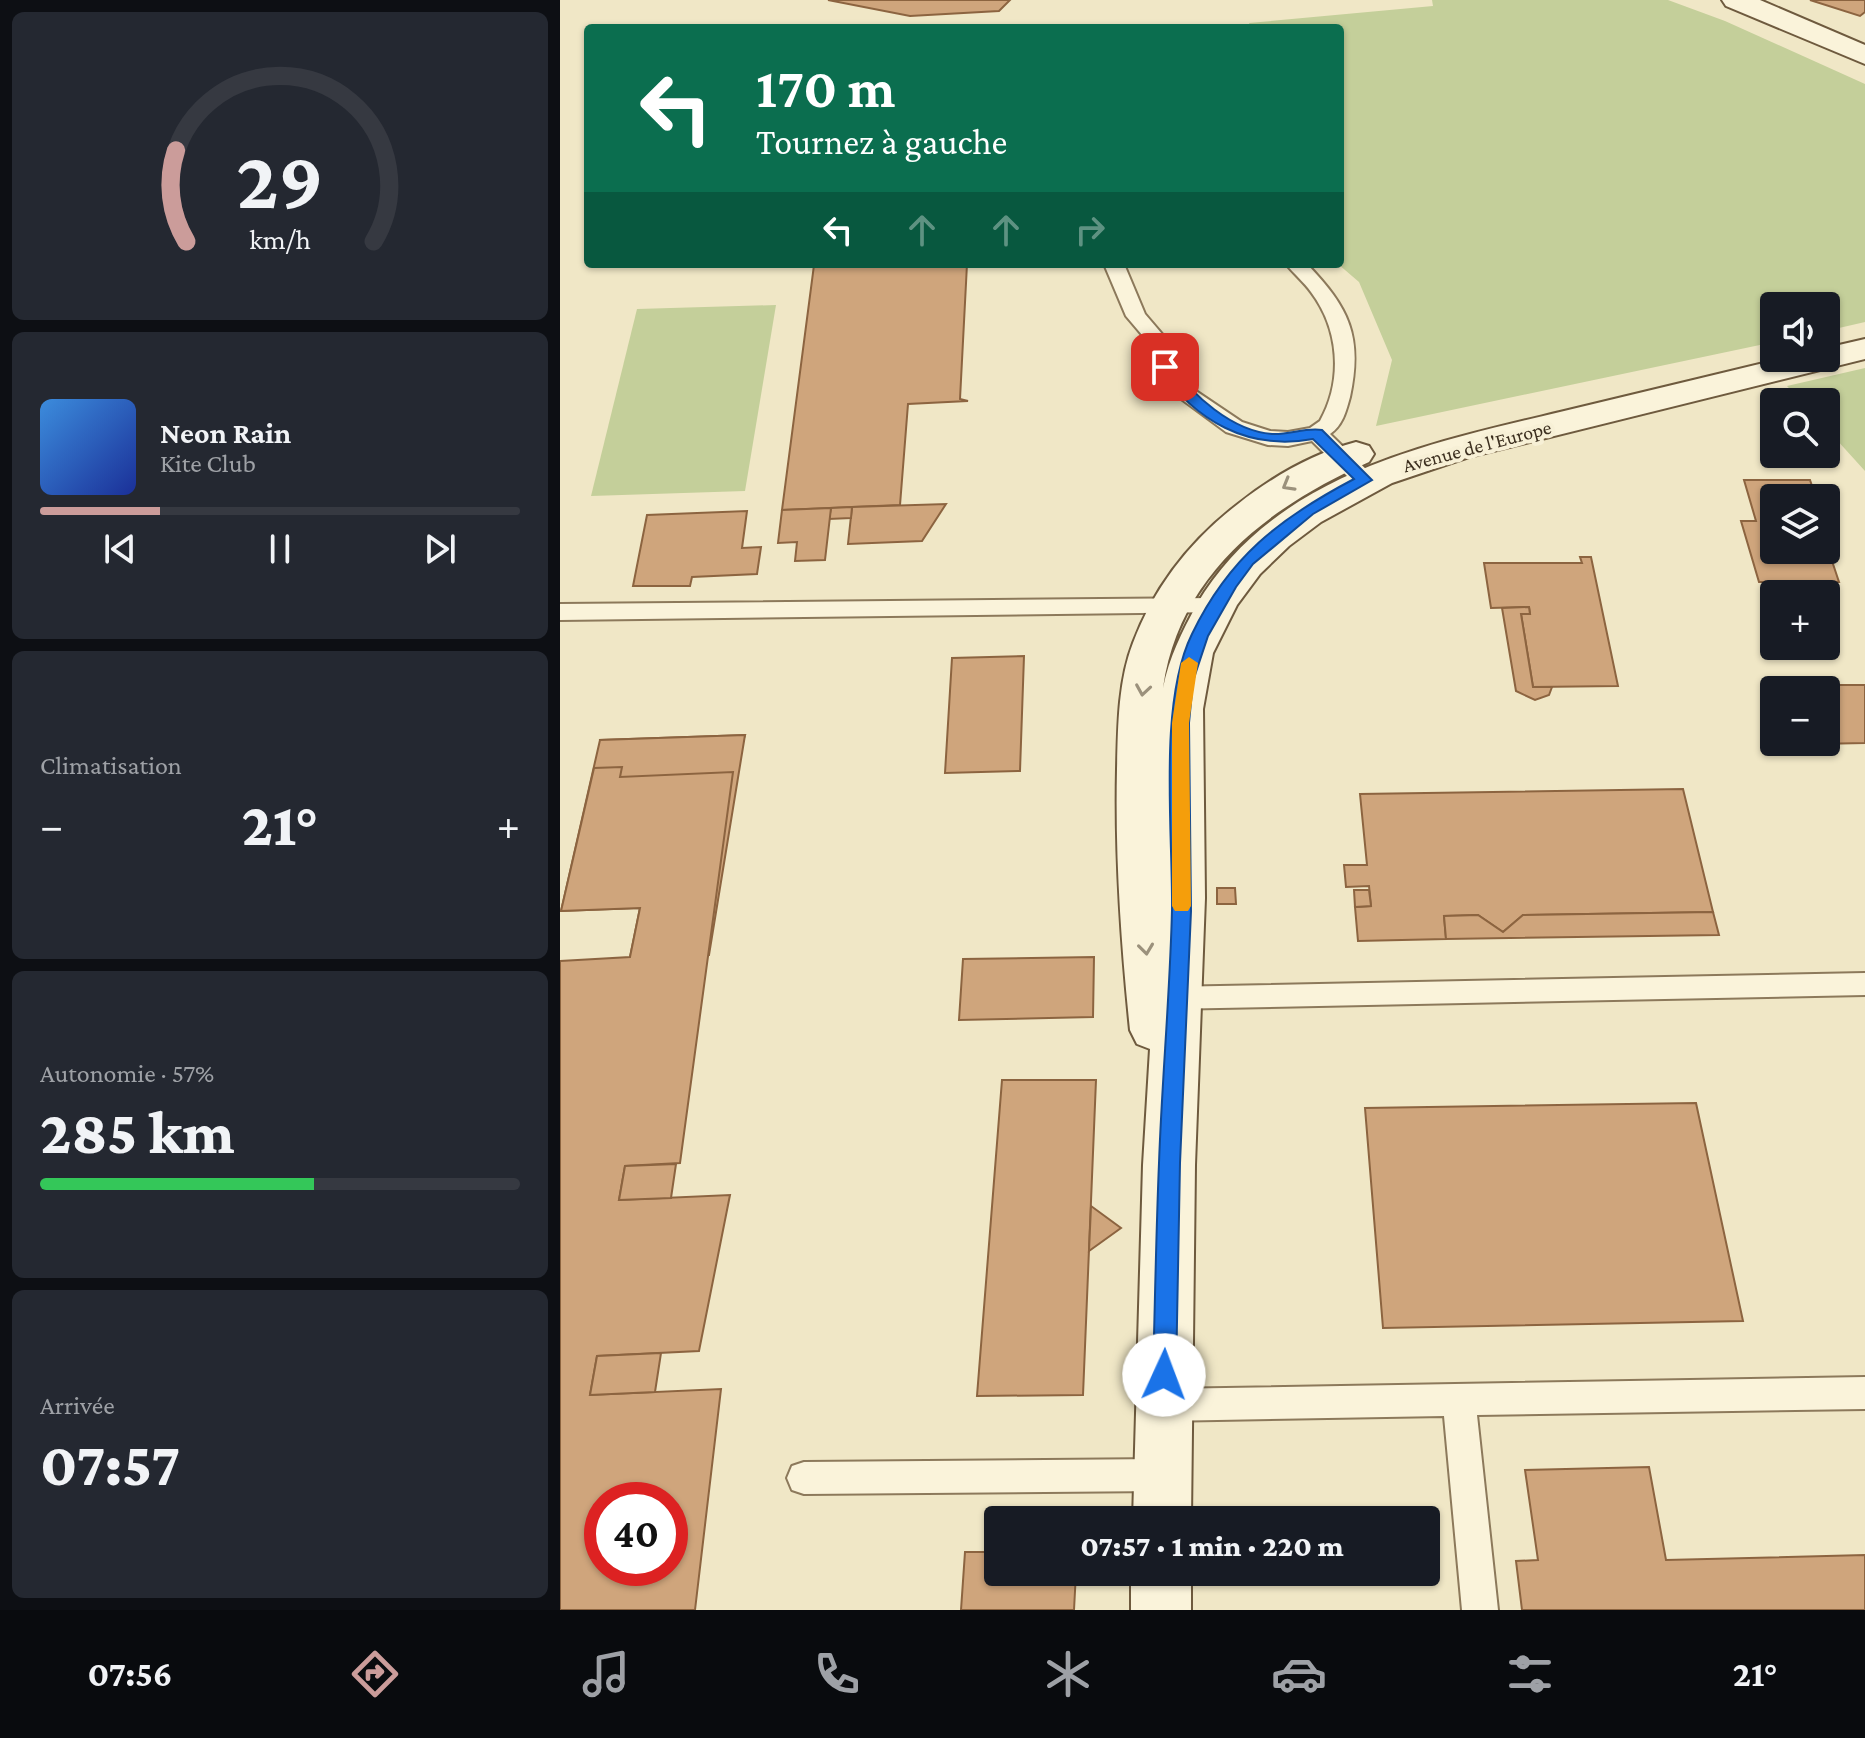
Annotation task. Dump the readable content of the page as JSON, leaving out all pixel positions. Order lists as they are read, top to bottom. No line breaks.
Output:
{"streets":{"street":["Avenue de l'Europe"]},"page":{"turn":["170 m","Tournez à gauche"],"map_buttons":["+","−"],"song":["Neon Rain","Kite Club"],"tile":["Climatisation",["Autonomie · 57%","285 km"],["Arrivée","07:57"]],"heat":["−","21°","+"],"limit":"40","trip":"07:57 · 1 min · 220 m","tabs":["07:56","21°"],"gauge":["29","km/h"]}}
